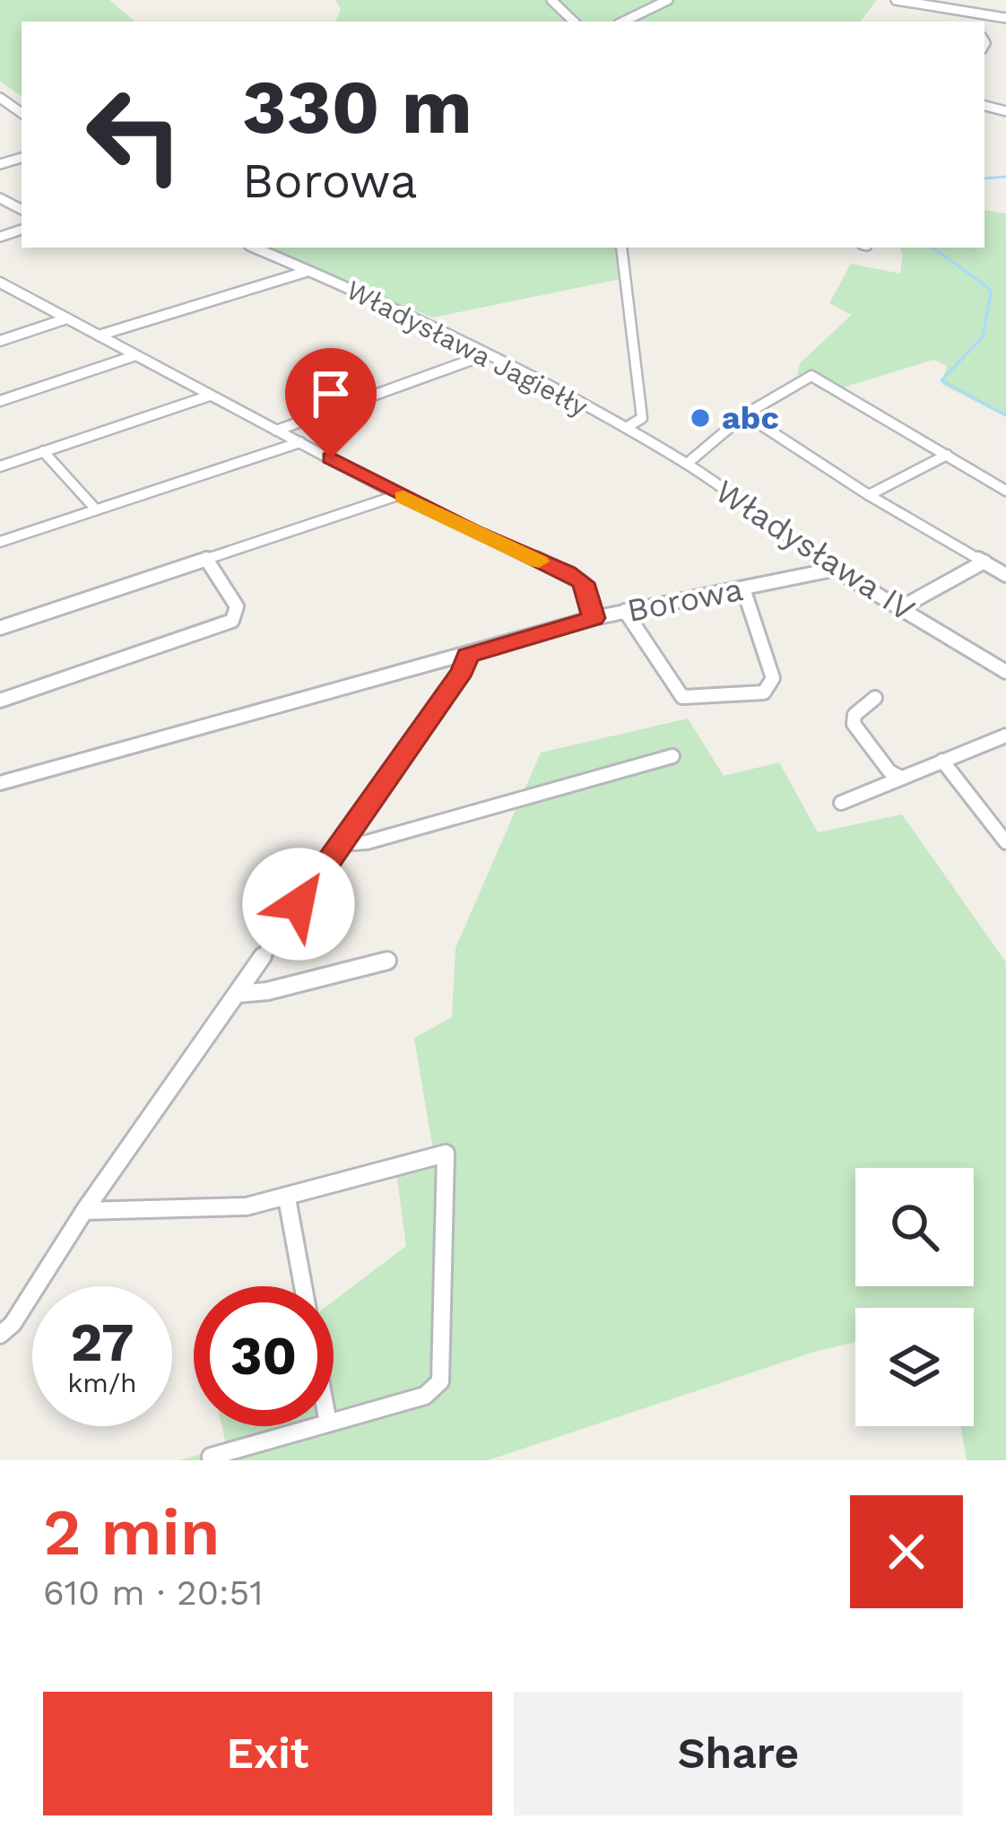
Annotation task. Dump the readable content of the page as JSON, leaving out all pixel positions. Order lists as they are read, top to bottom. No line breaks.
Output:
{"streets":{"street":["Władysława Jagiełły","Władysława IV","Borowa"]},"crossings":[["Władysława Jagiełły","Władysława IV"],["Władysława IV","Borowa"]],"places":["abc"],"page":{"turn":["330 m","Borowa"],"speed":"27 km/h","limit":"30","heading":["2 min","610 m · 20:51"],"buttons":["Exit","Share"]}}
